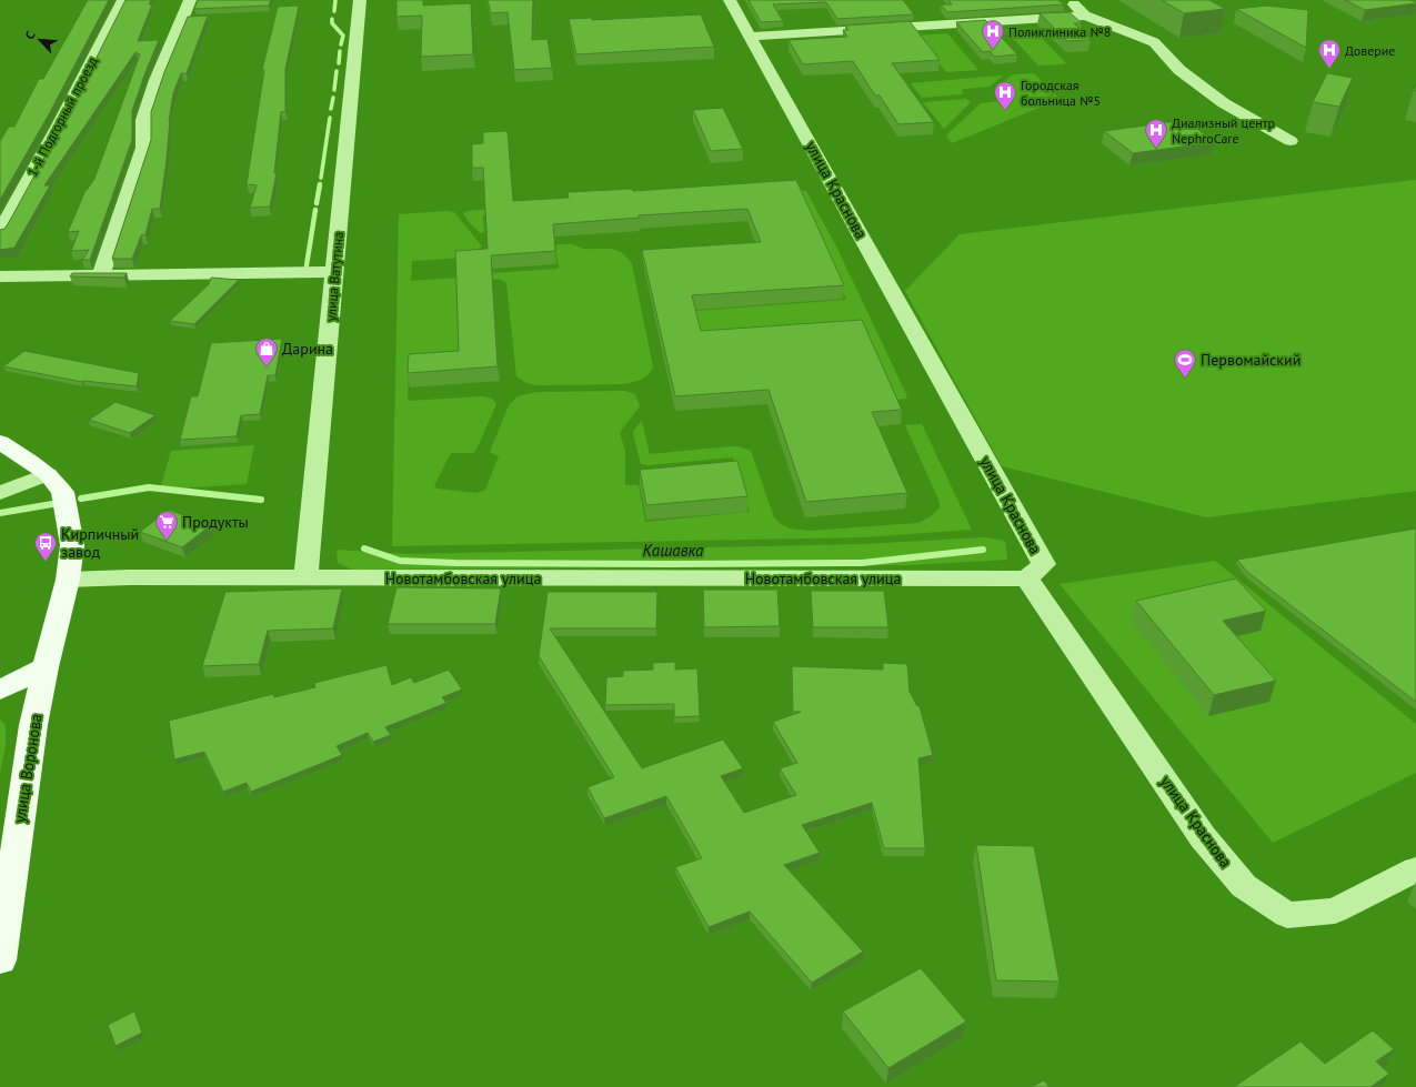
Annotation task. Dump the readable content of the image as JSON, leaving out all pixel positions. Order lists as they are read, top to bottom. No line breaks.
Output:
{"streets":{"main road":["улица Воронова"],"street":["1-й Подгорный проезд","улица Краснова","улица Ватутина","Новотамбовская улица"]},"crossings":[["улица Краснова","Новотамбовская улица"],["улица Ватутина","Новотамбовская улица"],["Новотамбовская улица","улица Воронова"]],"water":["Кашавка"],"places":{"hospital":["Поликлиника №8","Доверие","Городская больница №5","Диализный центр NephroCare"],"shop":["Дарина"],"sports":["Первомайский"],"supermarket":["Продукты"],"bus stop":["Кирпичный завод"]},"north":"top left"}
